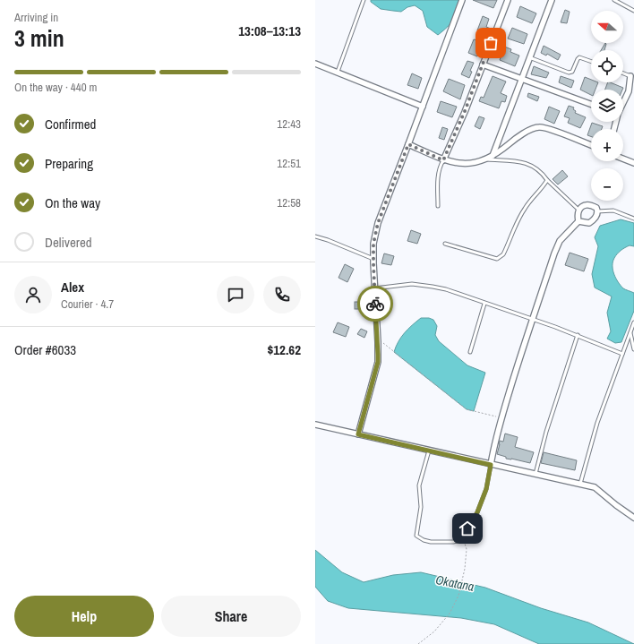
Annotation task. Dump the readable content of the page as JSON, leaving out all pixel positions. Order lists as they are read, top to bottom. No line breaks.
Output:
{"water":["Okatana"],"north":"left","page":{"heading":["3 min","Arriving in","13:08–13:13"],"panel":["Alex","Courier · 4.7","Order #6033","$12.62"],"map_buttons":["+","−"],"bar":"On the way · 440 m","list":[["Confirmed","12:43"],["Preparing","12:51"],["On the way","12:58"],"Delivered"],"buttons":["Help","Share"]}}
